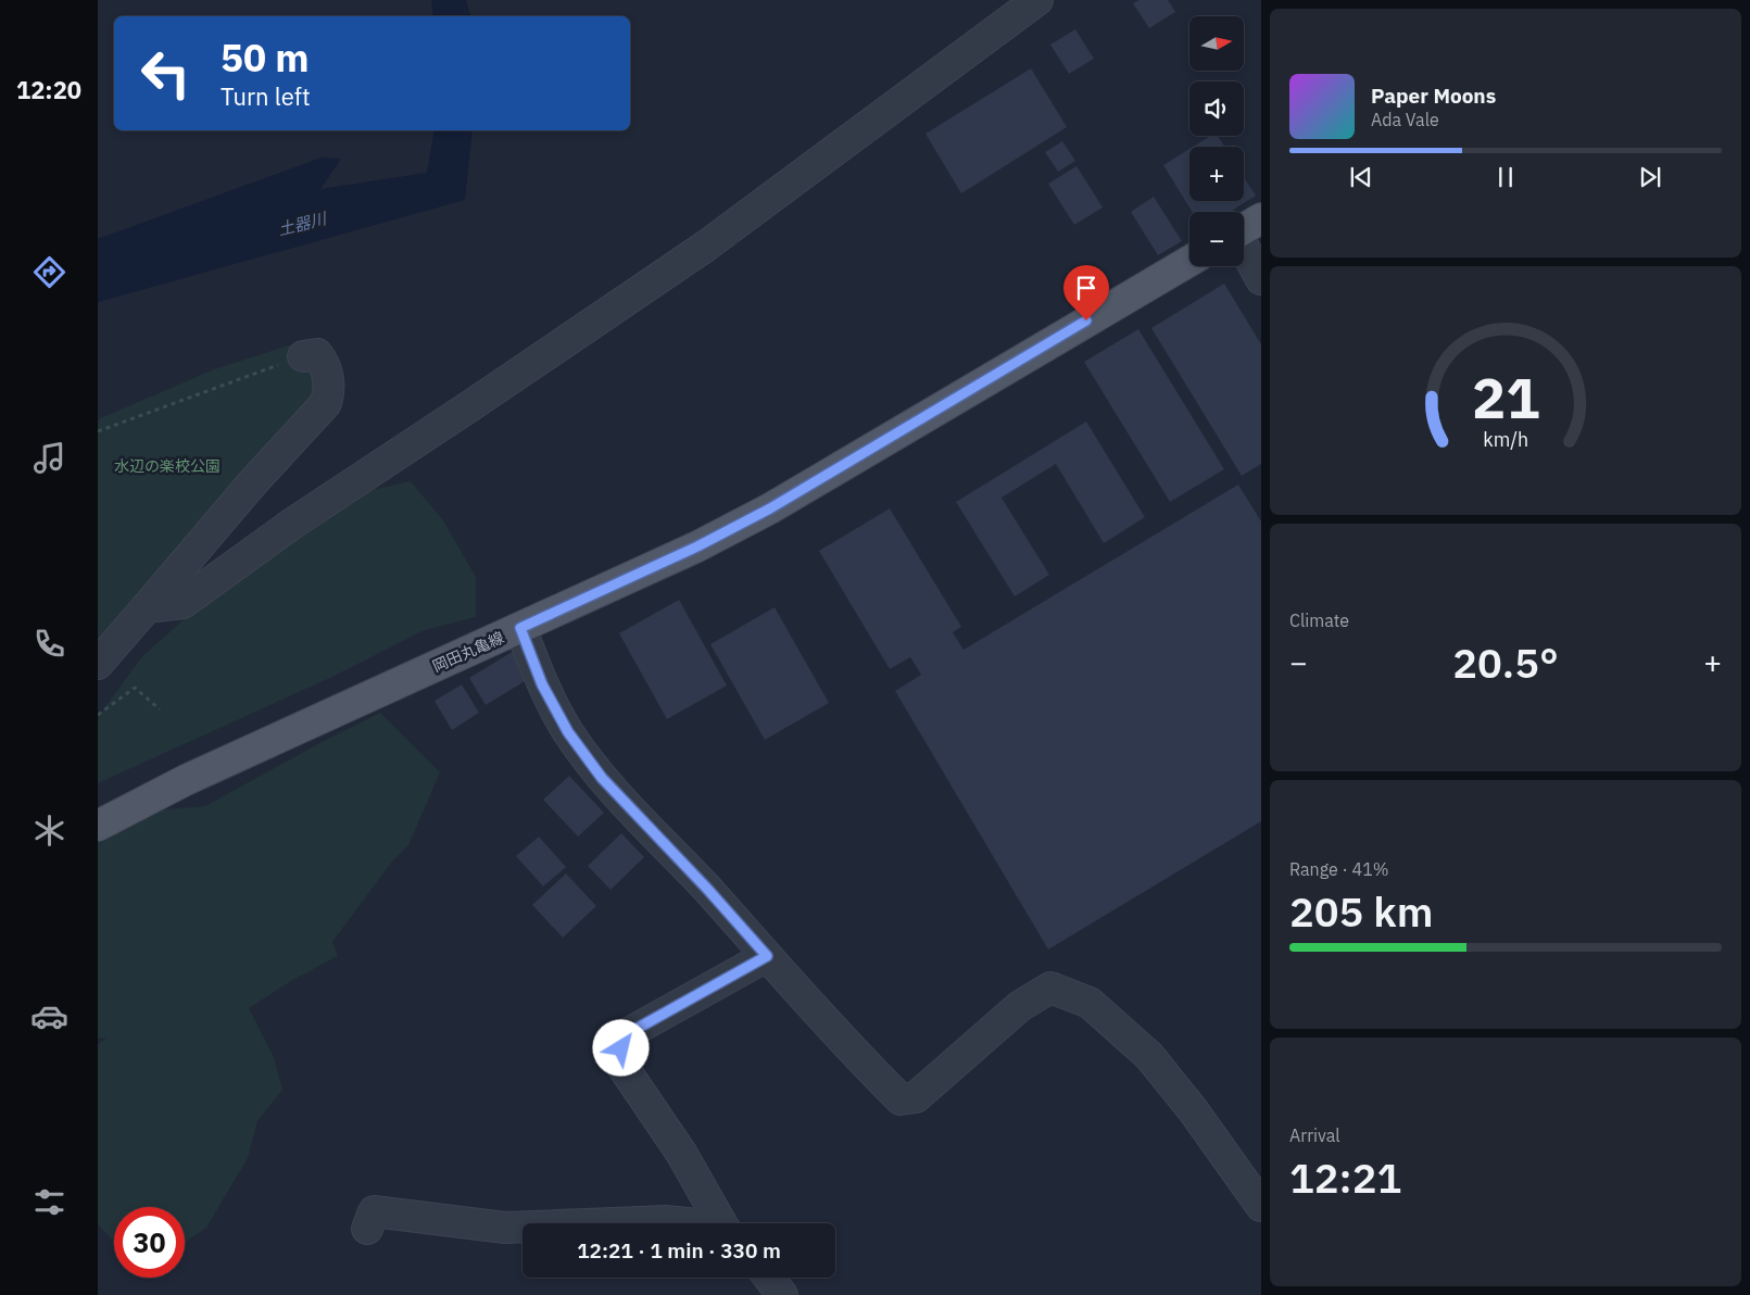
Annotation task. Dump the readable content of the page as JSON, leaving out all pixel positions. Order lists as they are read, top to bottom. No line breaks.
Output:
{"streets":{"main road":["岡田丸亀線"]},"water":["土器川"],"parks":["水辺の楽校公園"],"north":"right","page":{"tabs":"12:20","map_buttons":["+","−"],"turn":["50 m","Turn left"],"song":["Paper Moons","Ada Vale"],"tile":["Climate",["Range · 41%","205 km"],["Arrival","12:21"]],"heat":["−","20.5°","+"],"limit":"30","trip":"12:21 · 1 min · 330 m","gauge":["21","km/h"]}}
